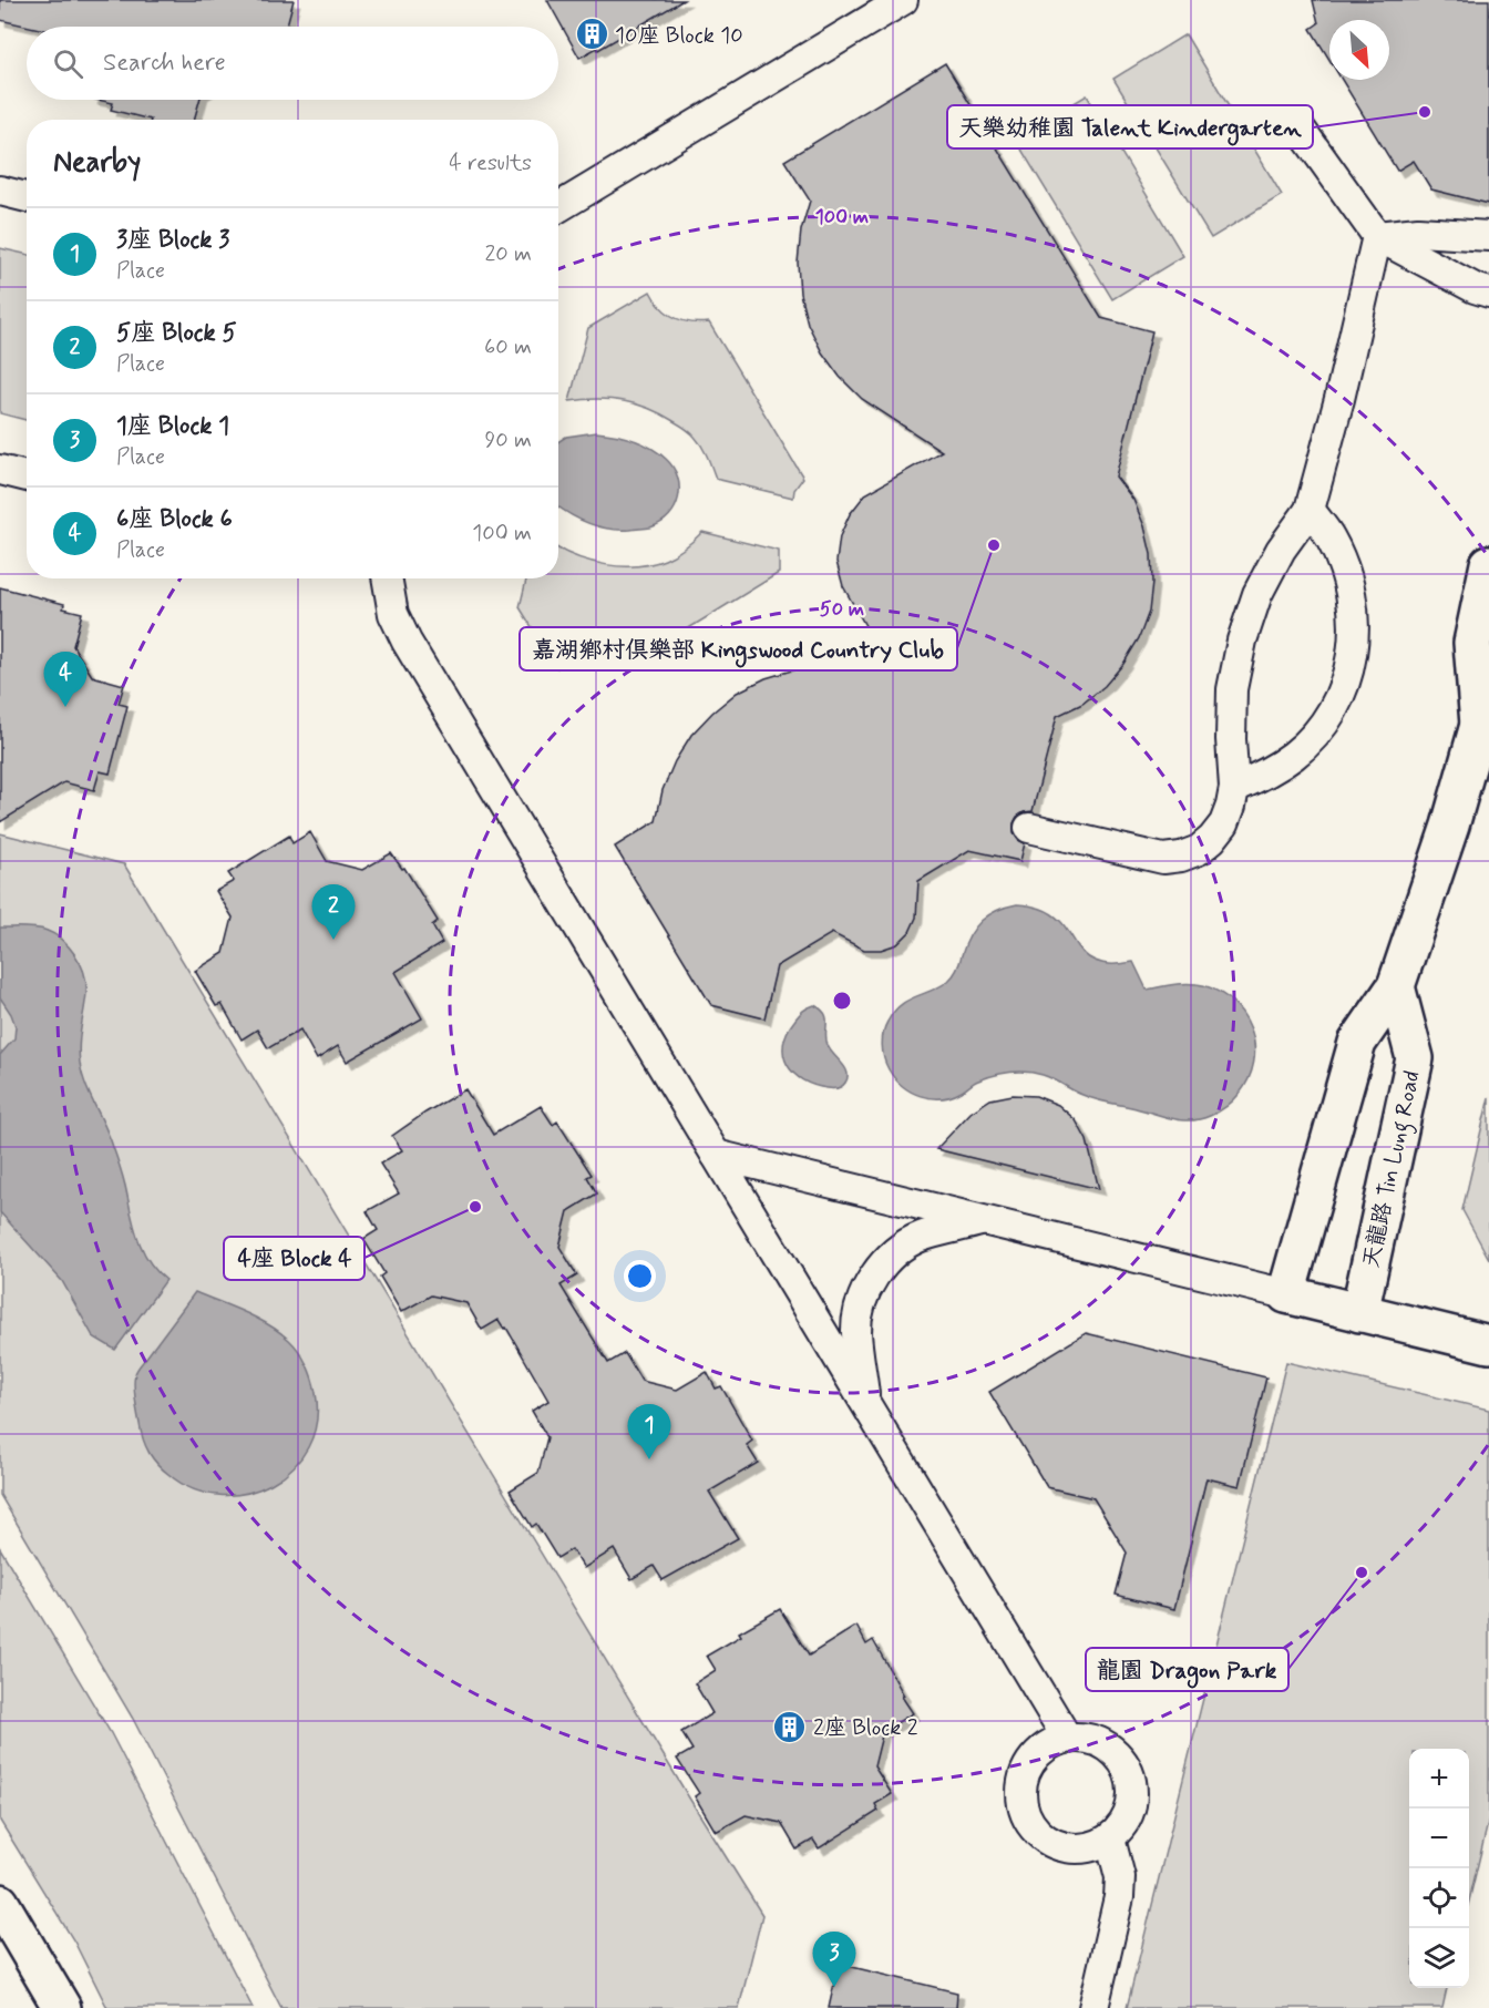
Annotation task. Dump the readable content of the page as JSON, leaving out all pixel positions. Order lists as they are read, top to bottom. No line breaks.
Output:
{"streets":{"street":["天龍路 Tin Lung Road"]},"places":{"building":["10座 Block 10","2座 Block 2"],"other":["天樂幼稚園 Talent Kindergarten","嘉湖鄉村俱樂部 Kingswood Country Club","4座 Block 4","龍園 Dragon Park"]},"north":"bottom right","page":{"search":"Search here","heading":["Nearby","4 results"],"list":[{"mark":"1","name":"3座 Block 3","note":"Place","value":"20 m"},{"mark":"2","name":"5座 Block 5","note":"Place","value":"60 m"},{"mark":"3","name":"1座 Block 1","note":"Place","value":"90 m"},{"mark":"4","name":"6座 Block 6","note":"Place","value":"100 m"}],"pins":["4","2","1","3"],"map_buttons":["+","−"]},"rings":["100 m","50 m"]}
